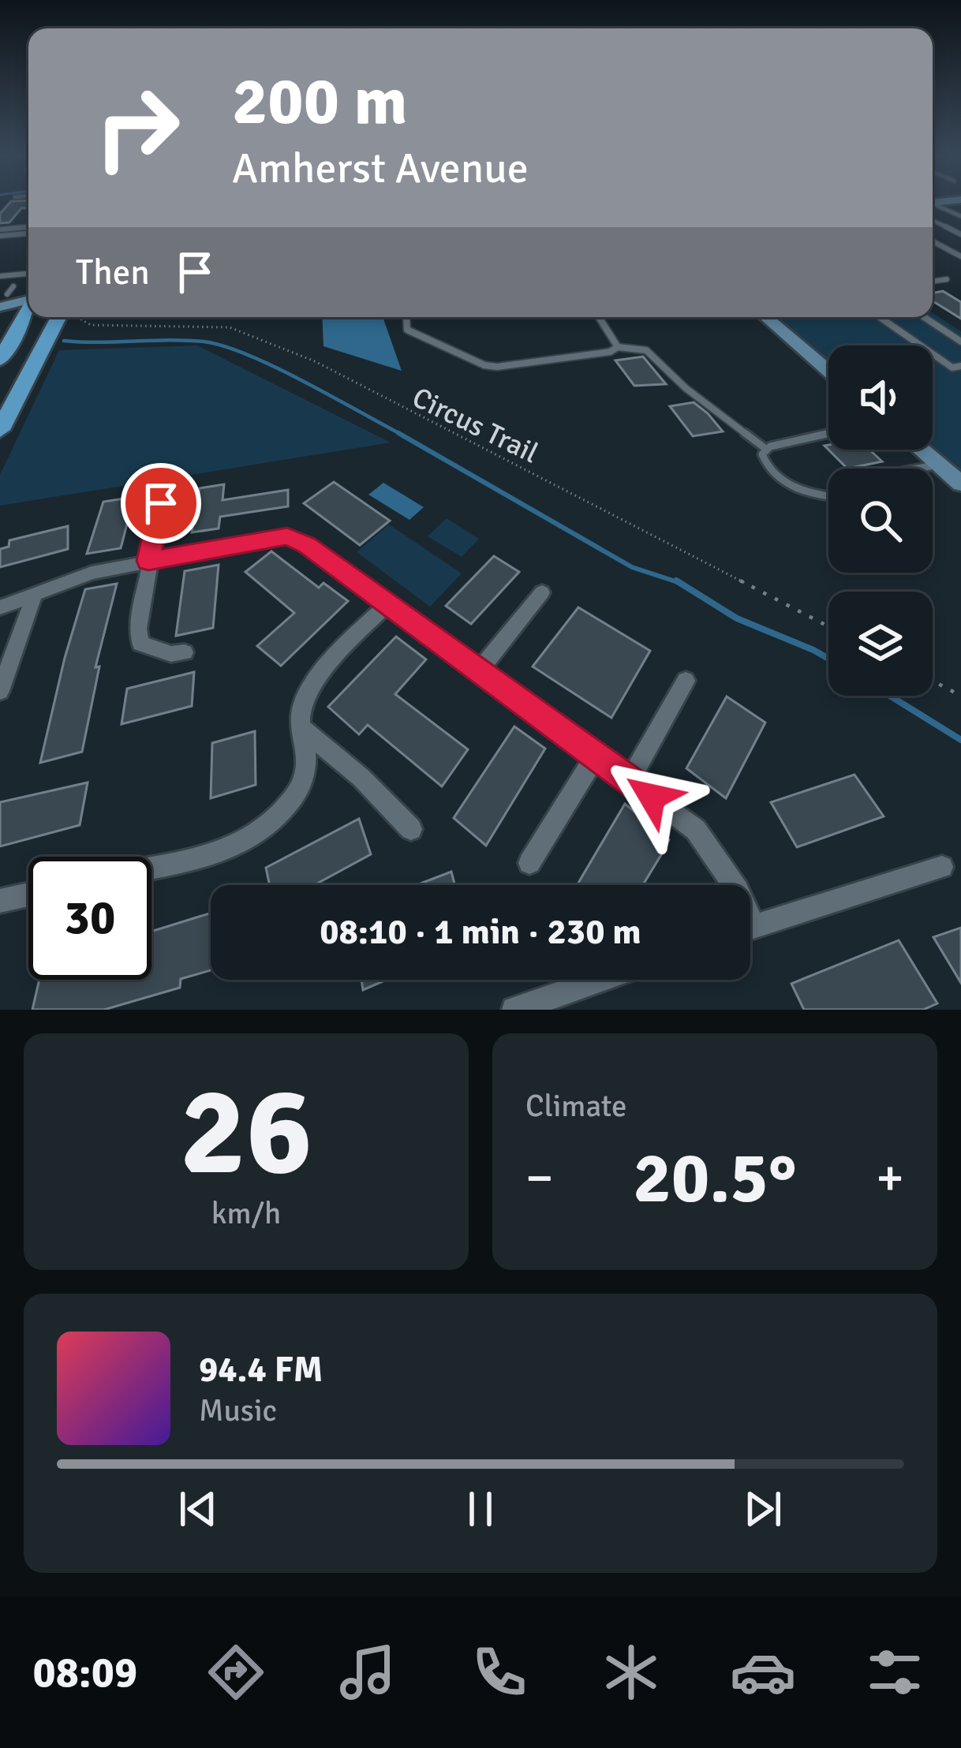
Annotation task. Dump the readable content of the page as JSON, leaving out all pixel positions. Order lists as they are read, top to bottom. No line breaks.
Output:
{"streets":{"path":["Circus Trail"]},"page":{"turn":["200 m","Amherst Avenue"],"then":"Then","limit":"30","trip":"08:10 · 1 min · 230 m","tile":[["26","km/h"],"Climate"],"heat":["−","20.5°","+"],"song":["94.4 FM","Music"],"tabs":"08:09"}}
